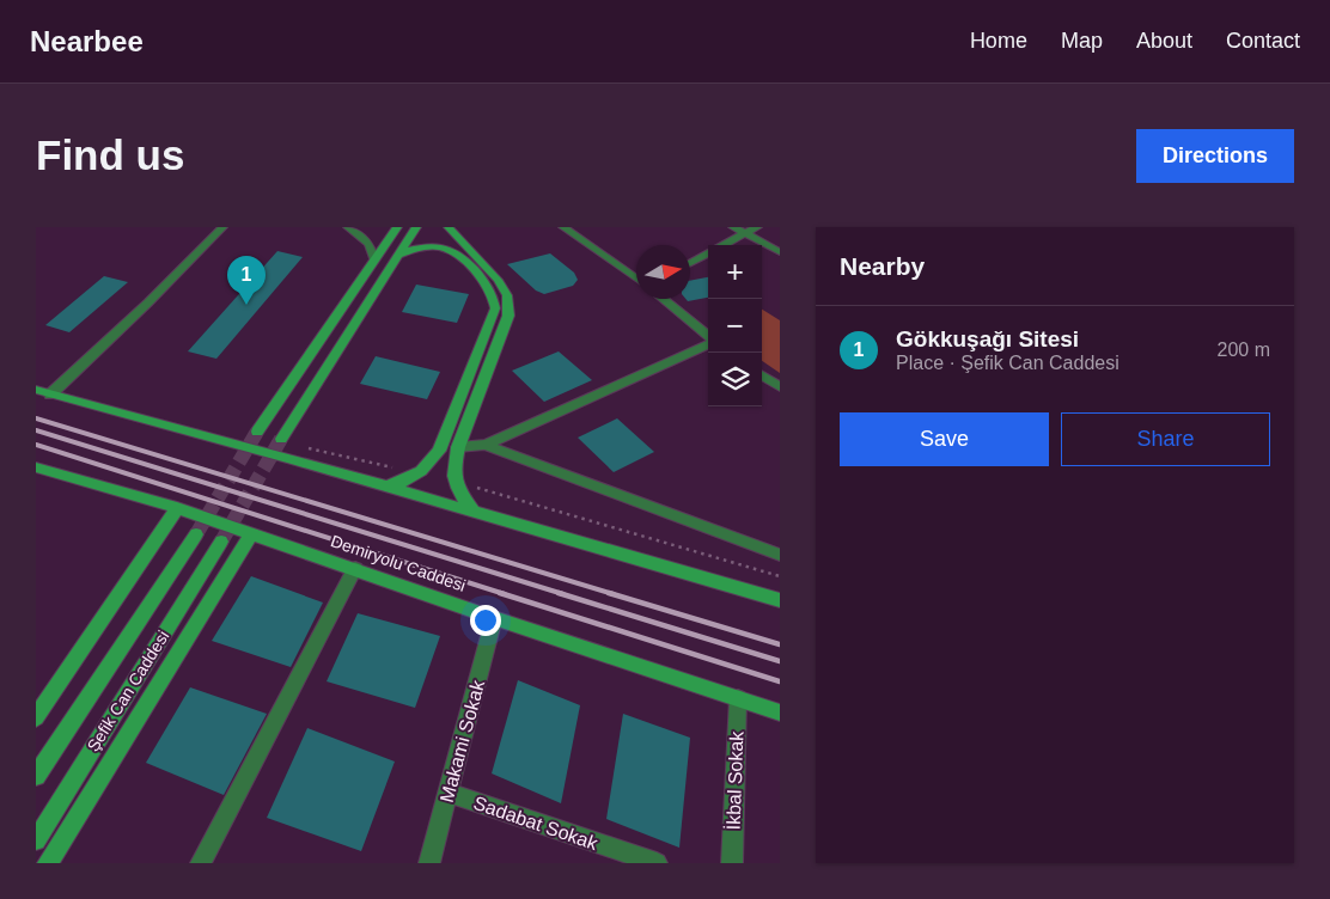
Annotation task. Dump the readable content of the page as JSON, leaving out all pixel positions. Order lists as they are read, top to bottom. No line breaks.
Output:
{"streets":{"main road":["Demiryolu Caddesi","Şefik Can Caddesi"],"street":["Makami Sokak","İkbal Sokak","Sadabat Sokak"]},"crossings":[["Demiryolu Caddesi","Makami Sokak"],["Demiryolu Caddesi","İkbal Sokak"],["Makami Sokak","Sadabat Sokak"]],"north":"right","page":{"header":"Nearbee","nav":["Home","Map","About","Contact"],"buttons":["Directions",["Save","Share"]],"title":"Find us","heading":"Nearby","map_buttons":["+","−"],"pins":"1","list":[{"mark":"1","name":"Gökkuşağı Sitesi","note":"Place · Şefik Can Caddesi","value":"200 m"}]}}
